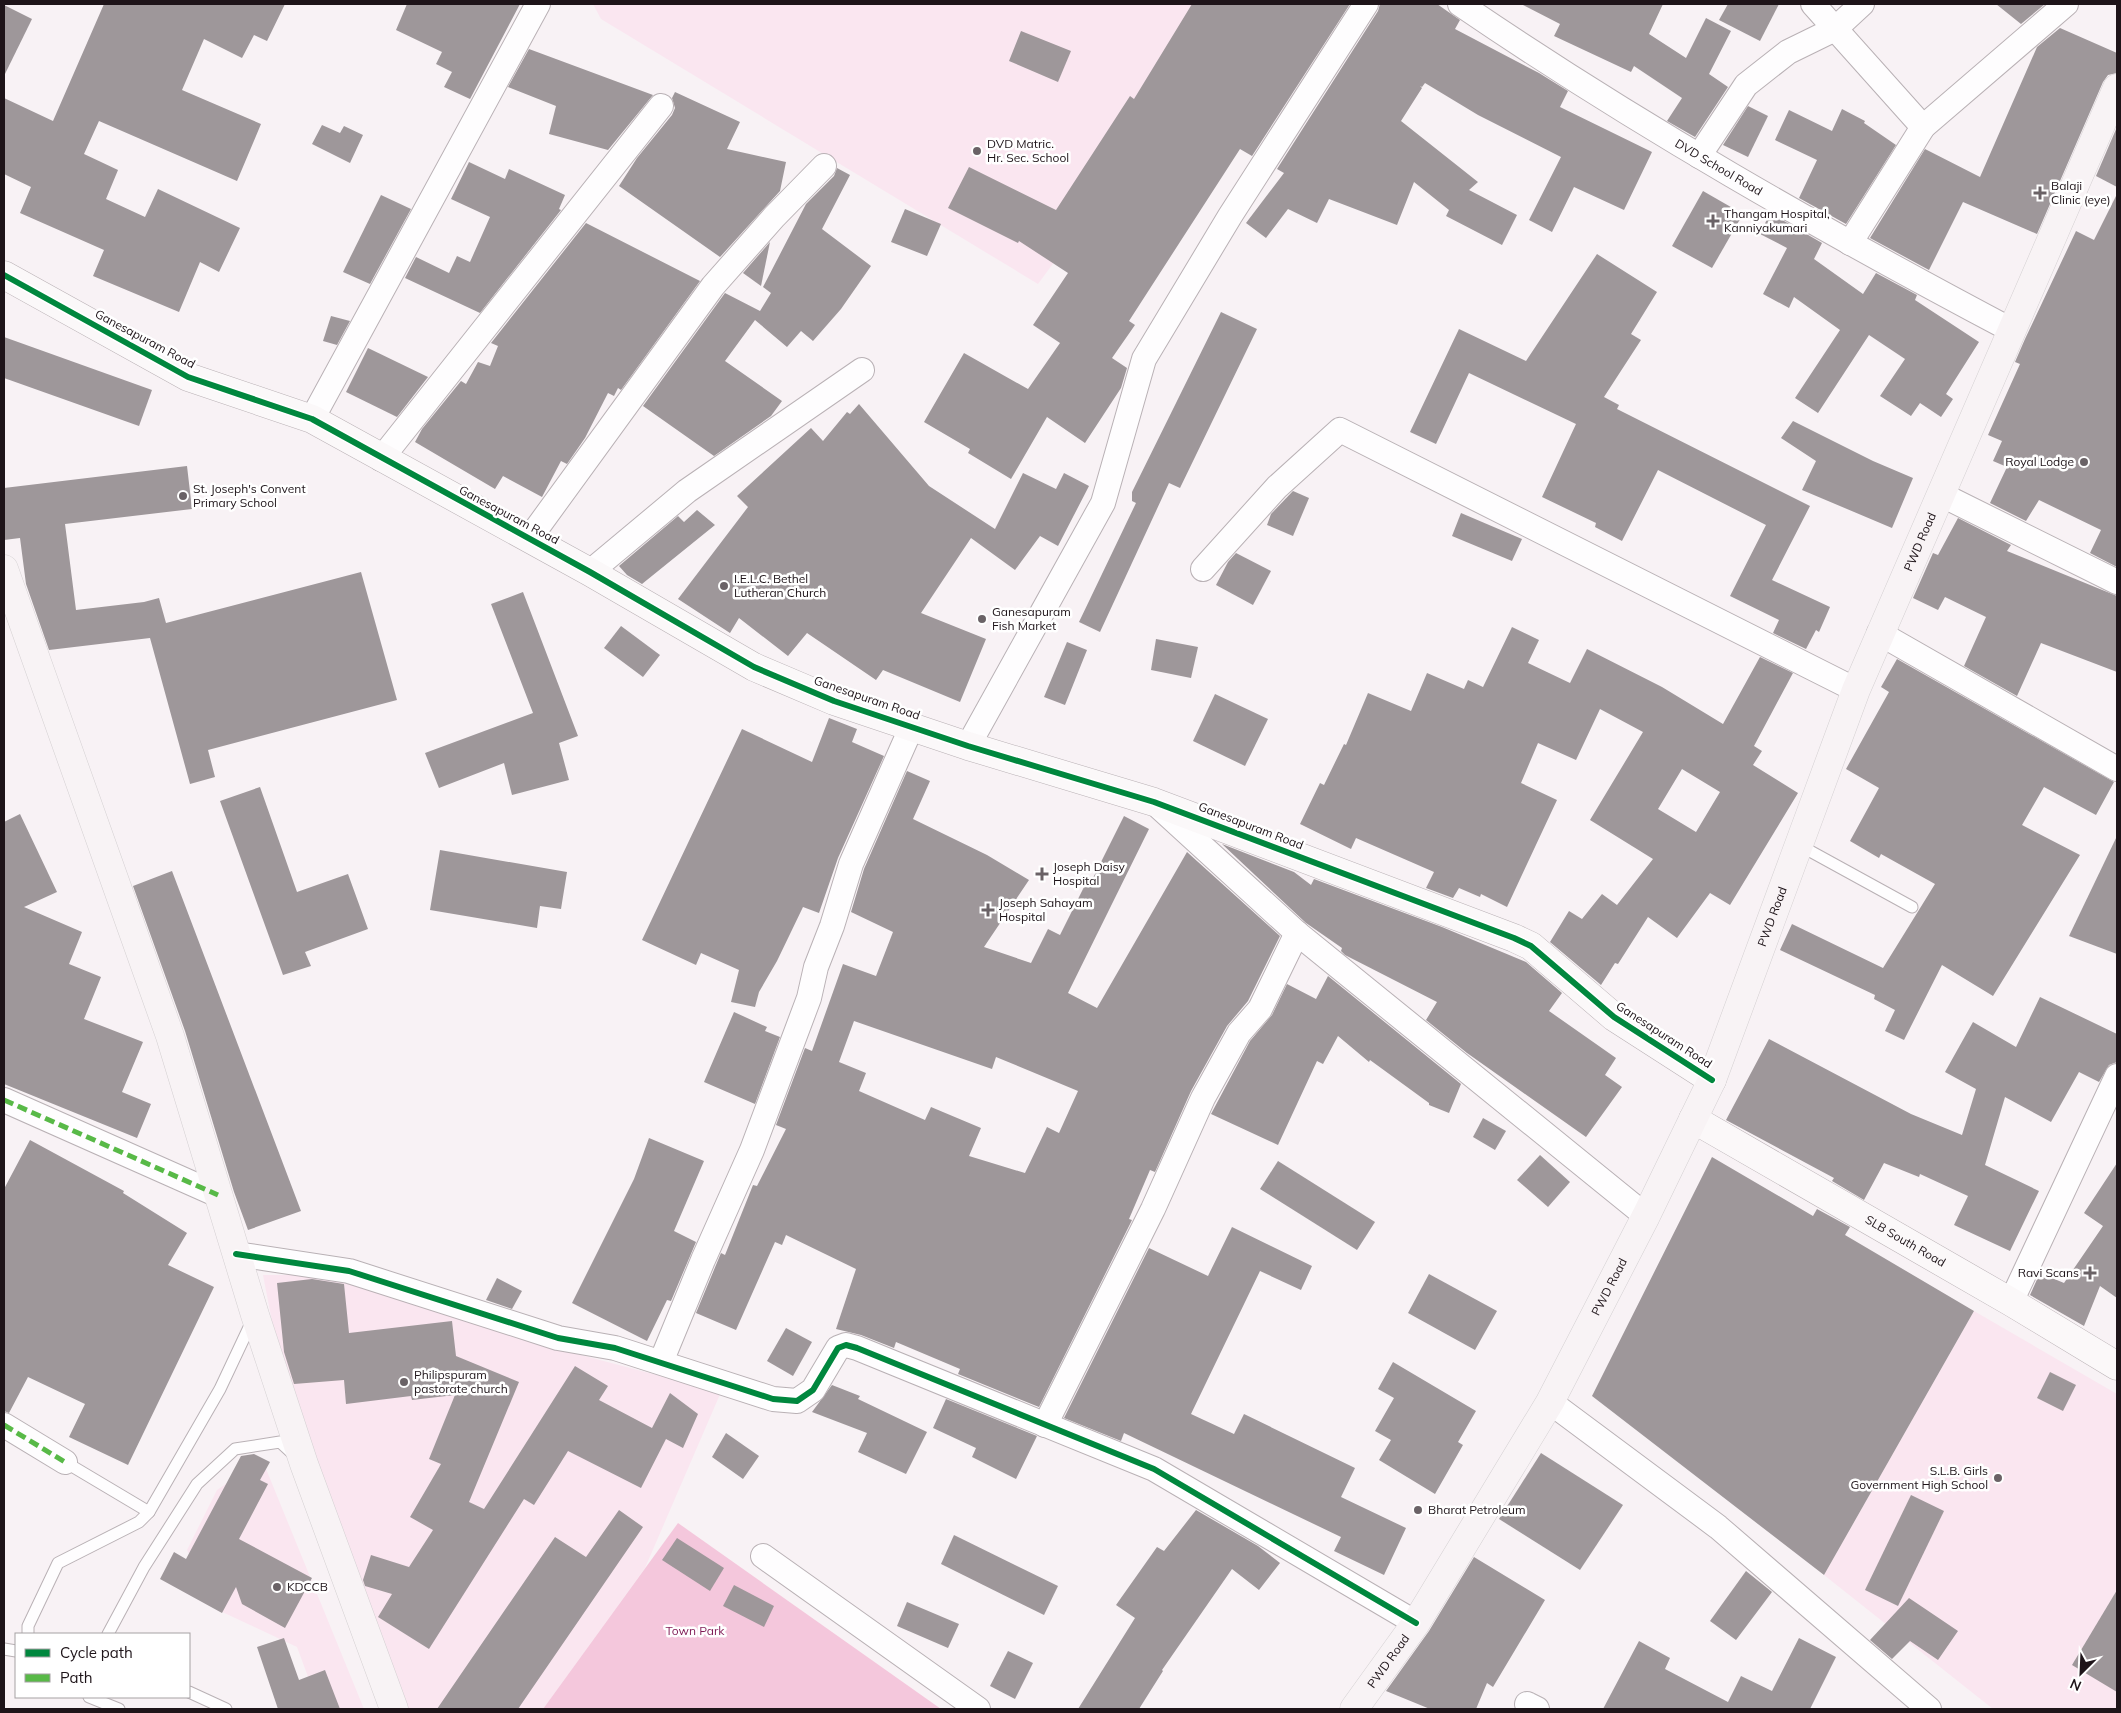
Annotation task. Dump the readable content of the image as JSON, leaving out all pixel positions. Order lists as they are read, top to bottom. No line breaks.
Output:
{"streets":{"main road":["PWD Road"],"street":["DVD School Road","Ganesapuram Road","SLB South Road"]},"crossings":[["DVD School Road","PWD Road"],["Ganesapuram Road","PWD Road"],["PWD Road","SLB South Road"]],"parks":["Town Park"],"places":{"other":["DVD Matric. Hr. Sec. School","Royal Lodge","St. Joseph's Convent Primary School","I.E.L.C. Bethel Lutheran Church","Ganesapuram Fish Market","Philipspuram pastorate church","S.L.B. Girls Government High School","Bharat Petroleum","KDCCB"],"health":["Balaji Clinic (eye)","Thangam Hospital, Kanniyakumari","Joseph Daisy Hospital","Joseph Sahayam Hospital","Ravi Scans"]},"legend":["Cycle path","Path"],"north":"bottom left"}
